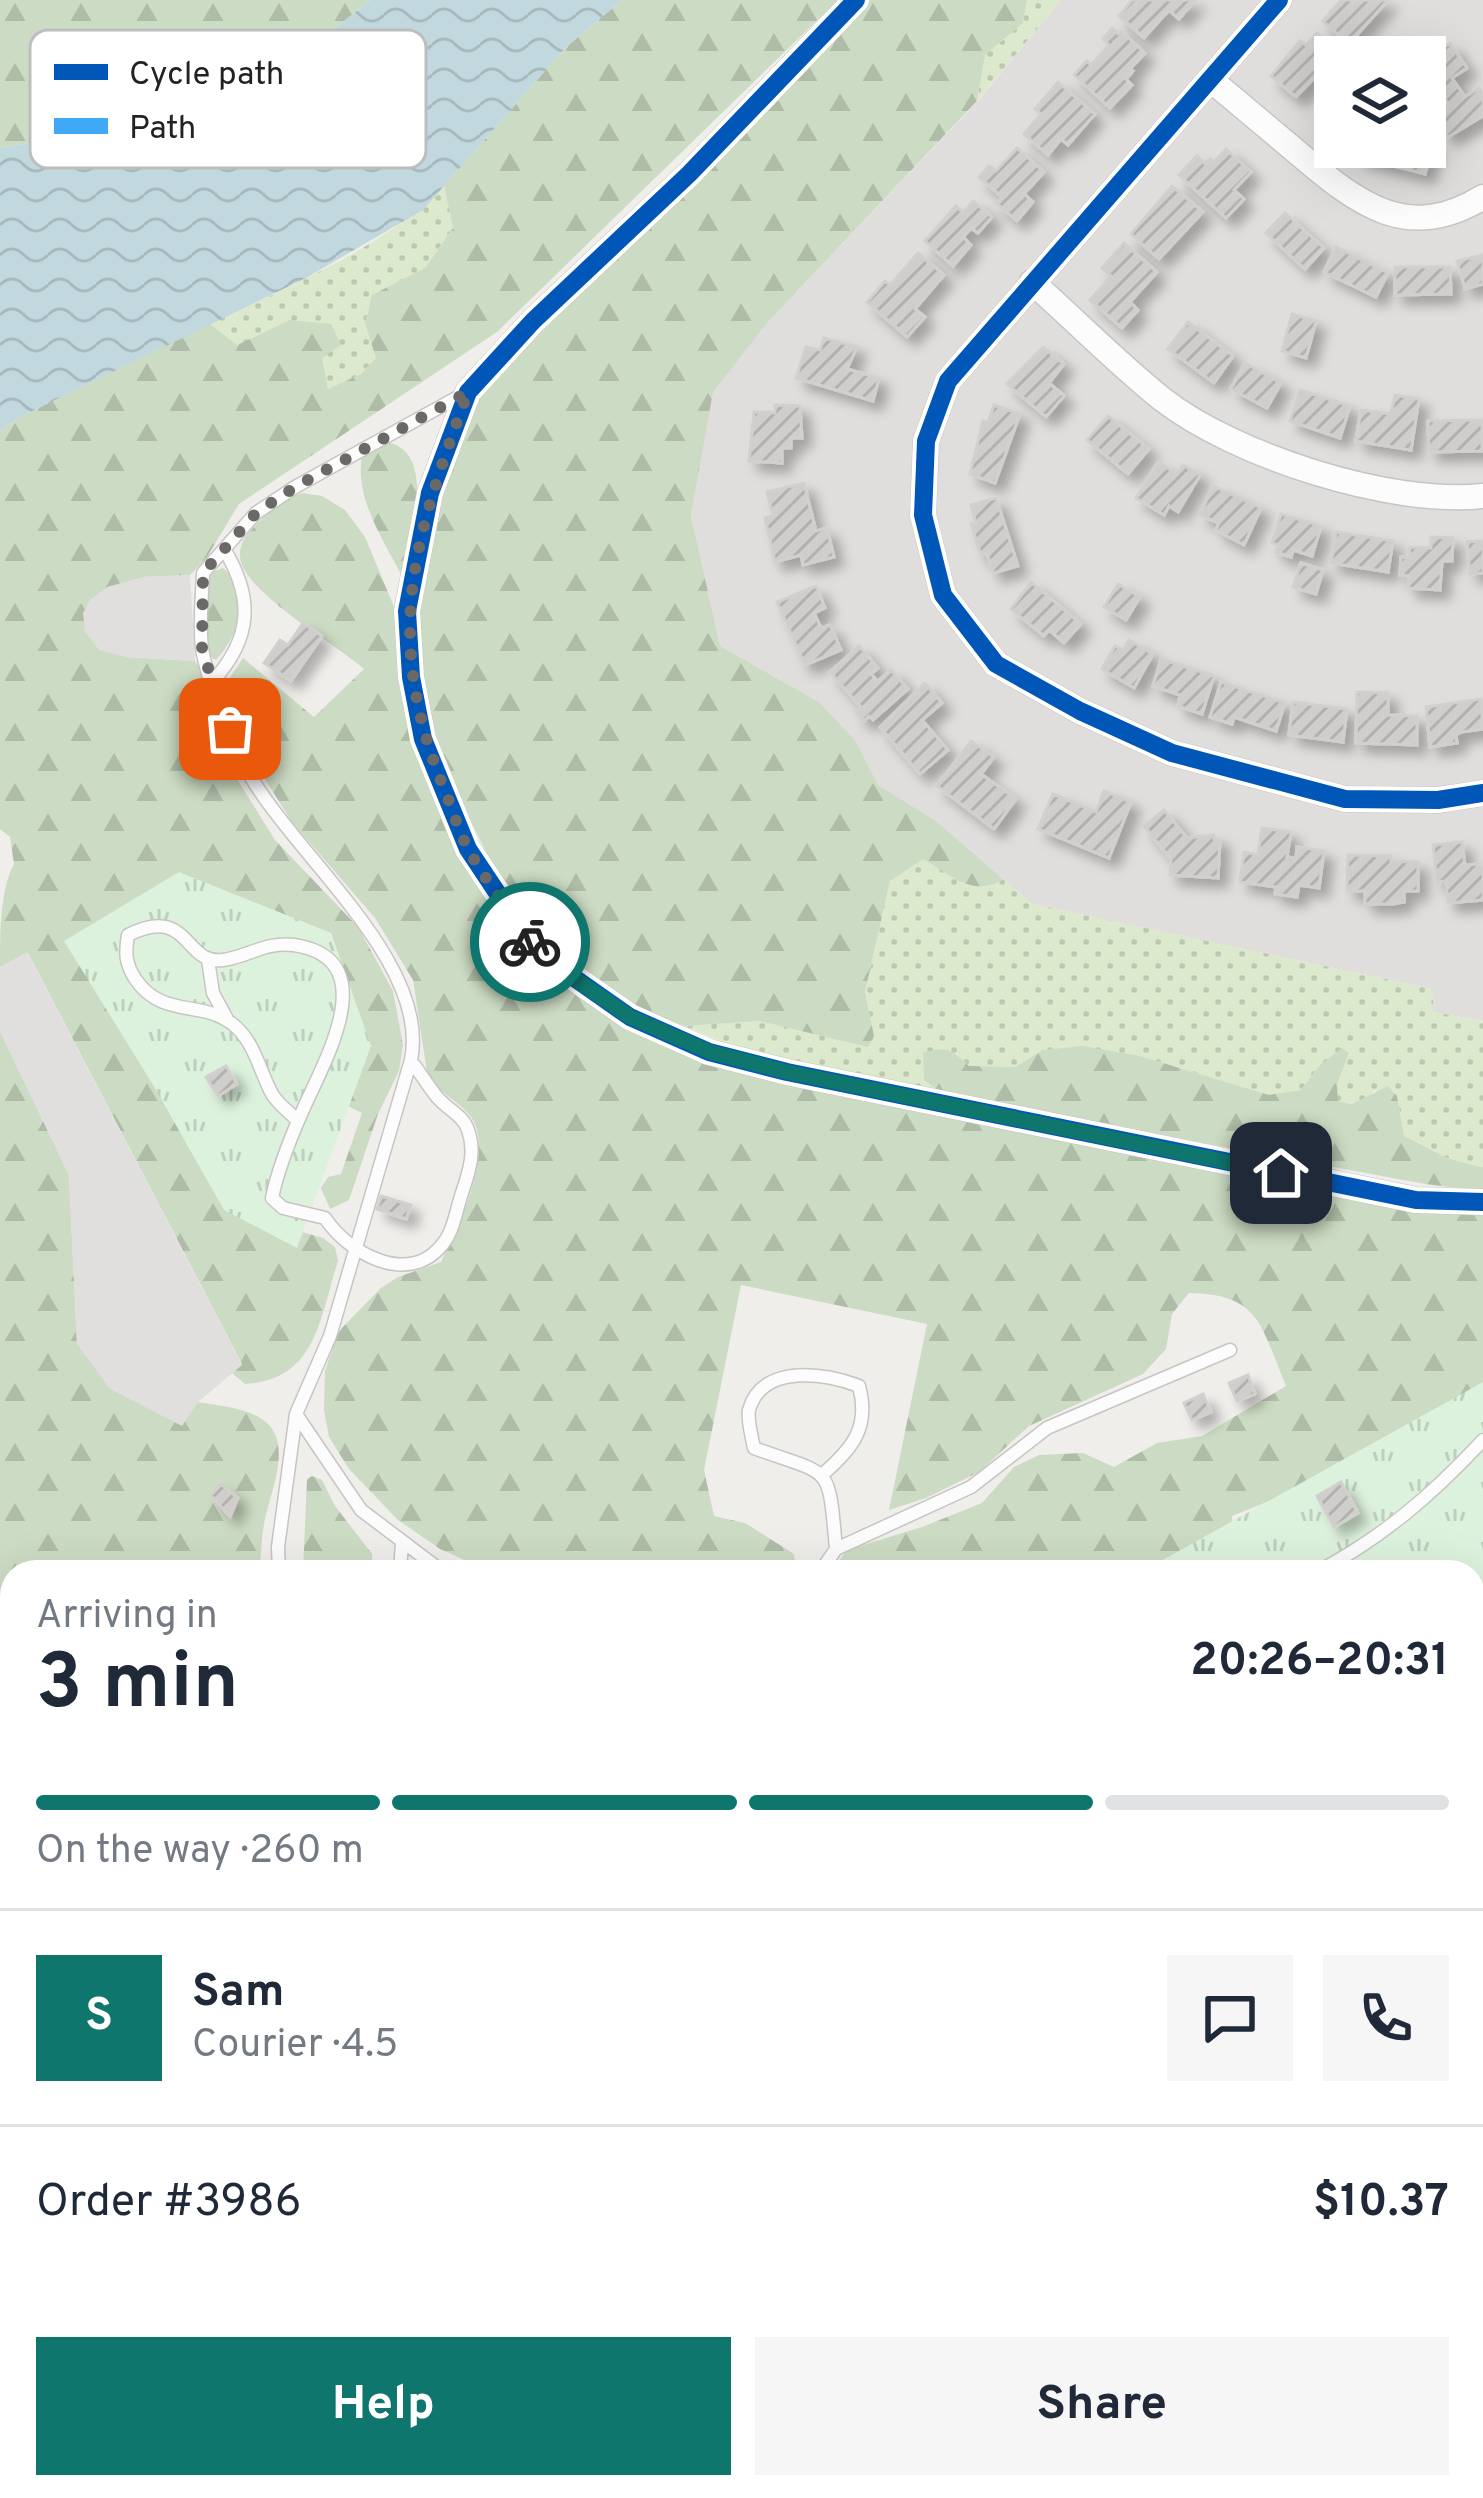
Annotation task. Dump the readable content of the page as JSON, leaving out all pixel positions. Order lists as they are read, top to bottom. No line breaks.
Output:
{"legend":["Cycle path","Path"],"page":{"heading":["3 min","Arriving in","20:26–20:31"],"panel":["Sam","Courier · 4.5","Order #3986","$10.37"],"bar":"On the way · 260 m","round":"S","buttons":["Help","Share"]}}
